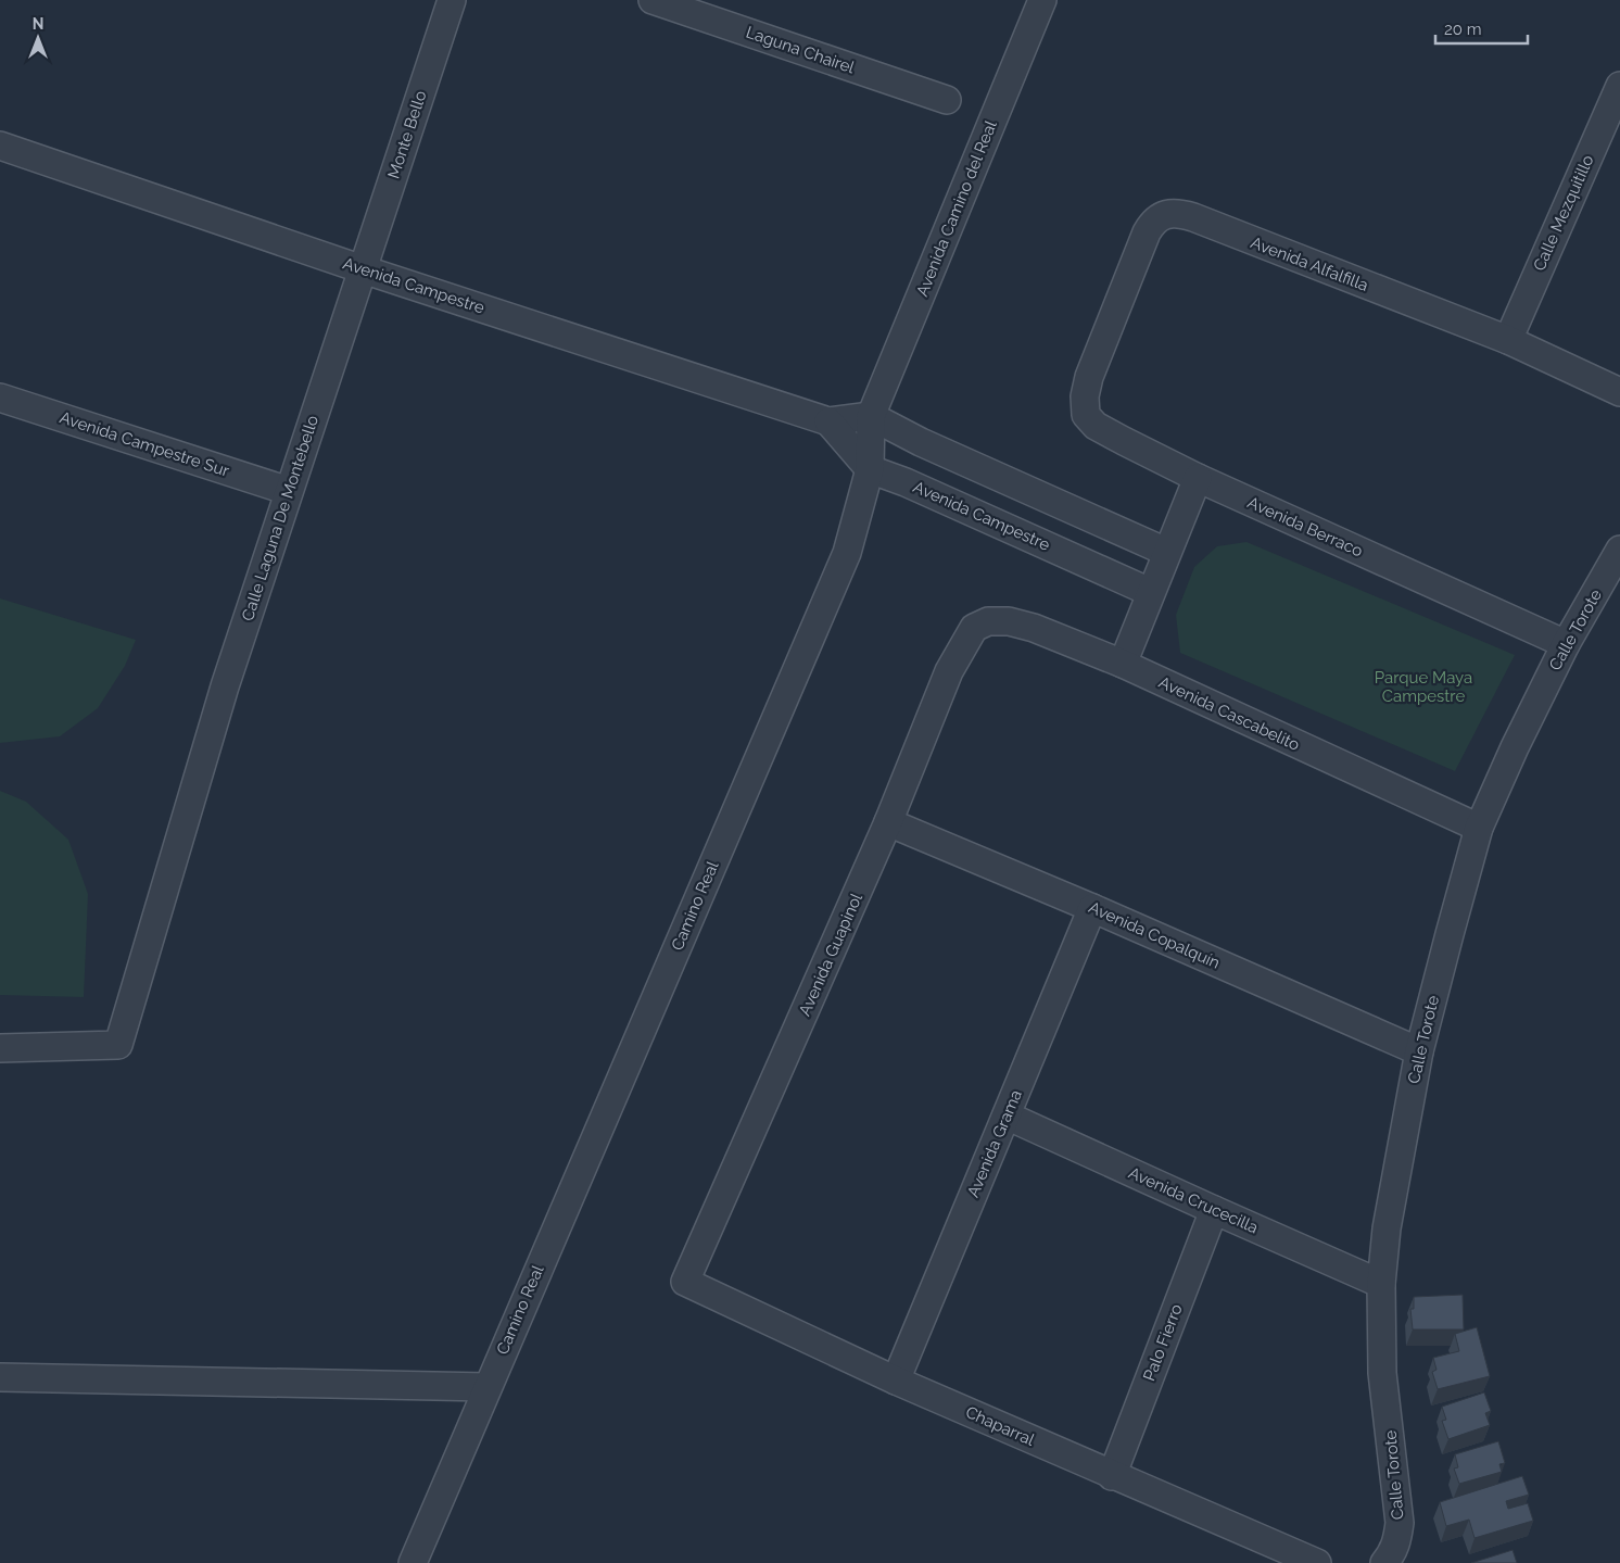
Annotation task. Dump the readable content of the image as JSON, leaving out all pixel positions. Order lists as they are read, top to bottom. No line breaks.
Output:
{"streets":{"street":["Laguna Chairel","Monte Bello","Avenida Camino del Real","Calle Mezquitillo","Avenida Alfalfilla","Avenida Campestre","Avenida Campestre Sur","Calle Laguna De Montebello","Avenida Berraco","Calle Torote","Avenida Cascabelito","Camino Real","Avenida Copalquín","Avenida Guapinol","Avenida Grama","Avenida Crucecilla","Palo Fierro","Chaparral"]},"crossings":[["Monte Bello","Avenida Campestre"],["Monte Bello","Calle Laguna De Montebello"],["Avenida Camino del Real","Avenida Campestre"],["Avenida Camino del Real","Camino Real"],["Calle Mezquitillo","Avenida Alfalfilla"],["Avenida Alfalfilla","Avenida Berraco"],["Avenida Campestre","Calle Laguna De Montebello"],["Avenida Campestre","Camino Real"],["Avenida Campestre Sur","Calle Laguna De Montebello"],["Avenida Berraco","Calle Torote"],["Calle Torote","Avenida Cascabelito"],["Calle Torote","Avenida Copalquín"],["Calle Torote","Avenida Crucecilla"],["Avenida Cascabelito","Avenida Guapinol"],["Avenida Copalquín","Avenida Guapinol"],["Avenida Copalquín","Avenida Grama"],["Avenida Guapinol","Chaparral"],["Avenida Grama","Avenida Crucecilla"],["Avenida Grama","Chaparral"],["Avenida Crucecilla","Palo Fierro"],["Palo Fierro","Chaparral"]],"parks":["Parque Maya Campestre"],"scale_bar":"20 m","north":"top"}
